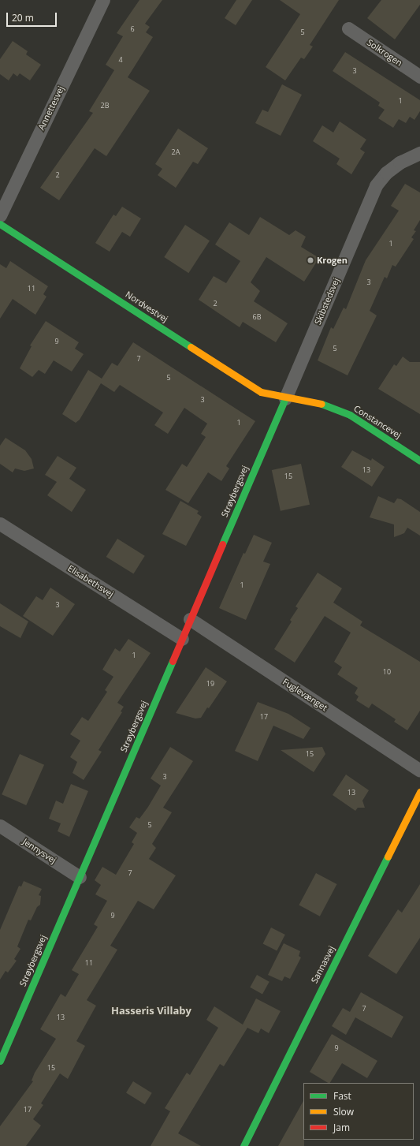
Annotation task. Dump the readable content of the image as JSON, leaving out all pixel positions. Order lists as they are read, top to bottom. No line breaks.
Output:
{"streets":{"street":["Solkrogen","Annettesvej","Skibstedsvej","Nordvestvej","Constancevej","Strøybergsvej","Elisabethsvej","Fuglevænget","Jennysvej","Sannasvej"]},"crossings":[["Skibstedsvej","Nordvestvej"],["Skibstedsvej","Constancevej"],["Skibstedsvej","Strøybergsvej"],["Nordvestvej","Constancevej"],["Nordvestvej","Strøybergsvej"],["Constancevej","Strøybergsvej"],["Strøybergsvej","Elisabethsvej"],["Strøybergsvej","Fuglevænget"],["Strøybergsvej","Jennysvej"]],"districts":["Hasseris Villaby"],"places":["Krogen"],"house_numbers":["6","5","4","3","1","2B","2A","2","1","3","11","2","6B","9","5","7","5","3","1","13","15","1","3","1","10","19","17","15","3","13","5","7","9","11","7","13","9","15","17"],"legend":["Fast","Slow","Jam"],"scale_bar":"20 m"}
